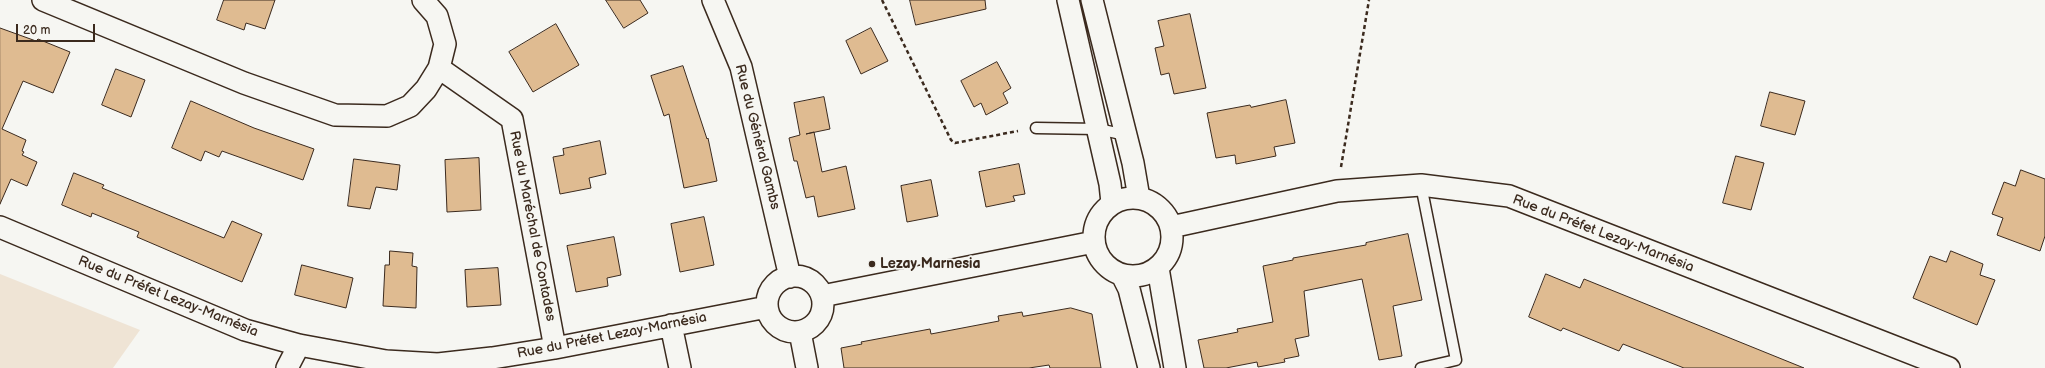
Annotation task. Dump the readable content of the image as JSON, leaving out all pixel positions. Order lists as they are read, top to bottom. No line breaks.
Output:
{"streets":{"street":["Rue du Général Gambs","Rue du Maréchal de Contades","Rue du Préfet Lezay-Marnésia"]},"crossings":[["Rue du Général Gambs","Rue du Préfet Lezay-Marnésia"],["Rue du Maréchal de Contades","Rue du Préfet Lezay-Marnésia"]],"places":["Lezay Marnesia"],"scale_bar":"20 m"}
